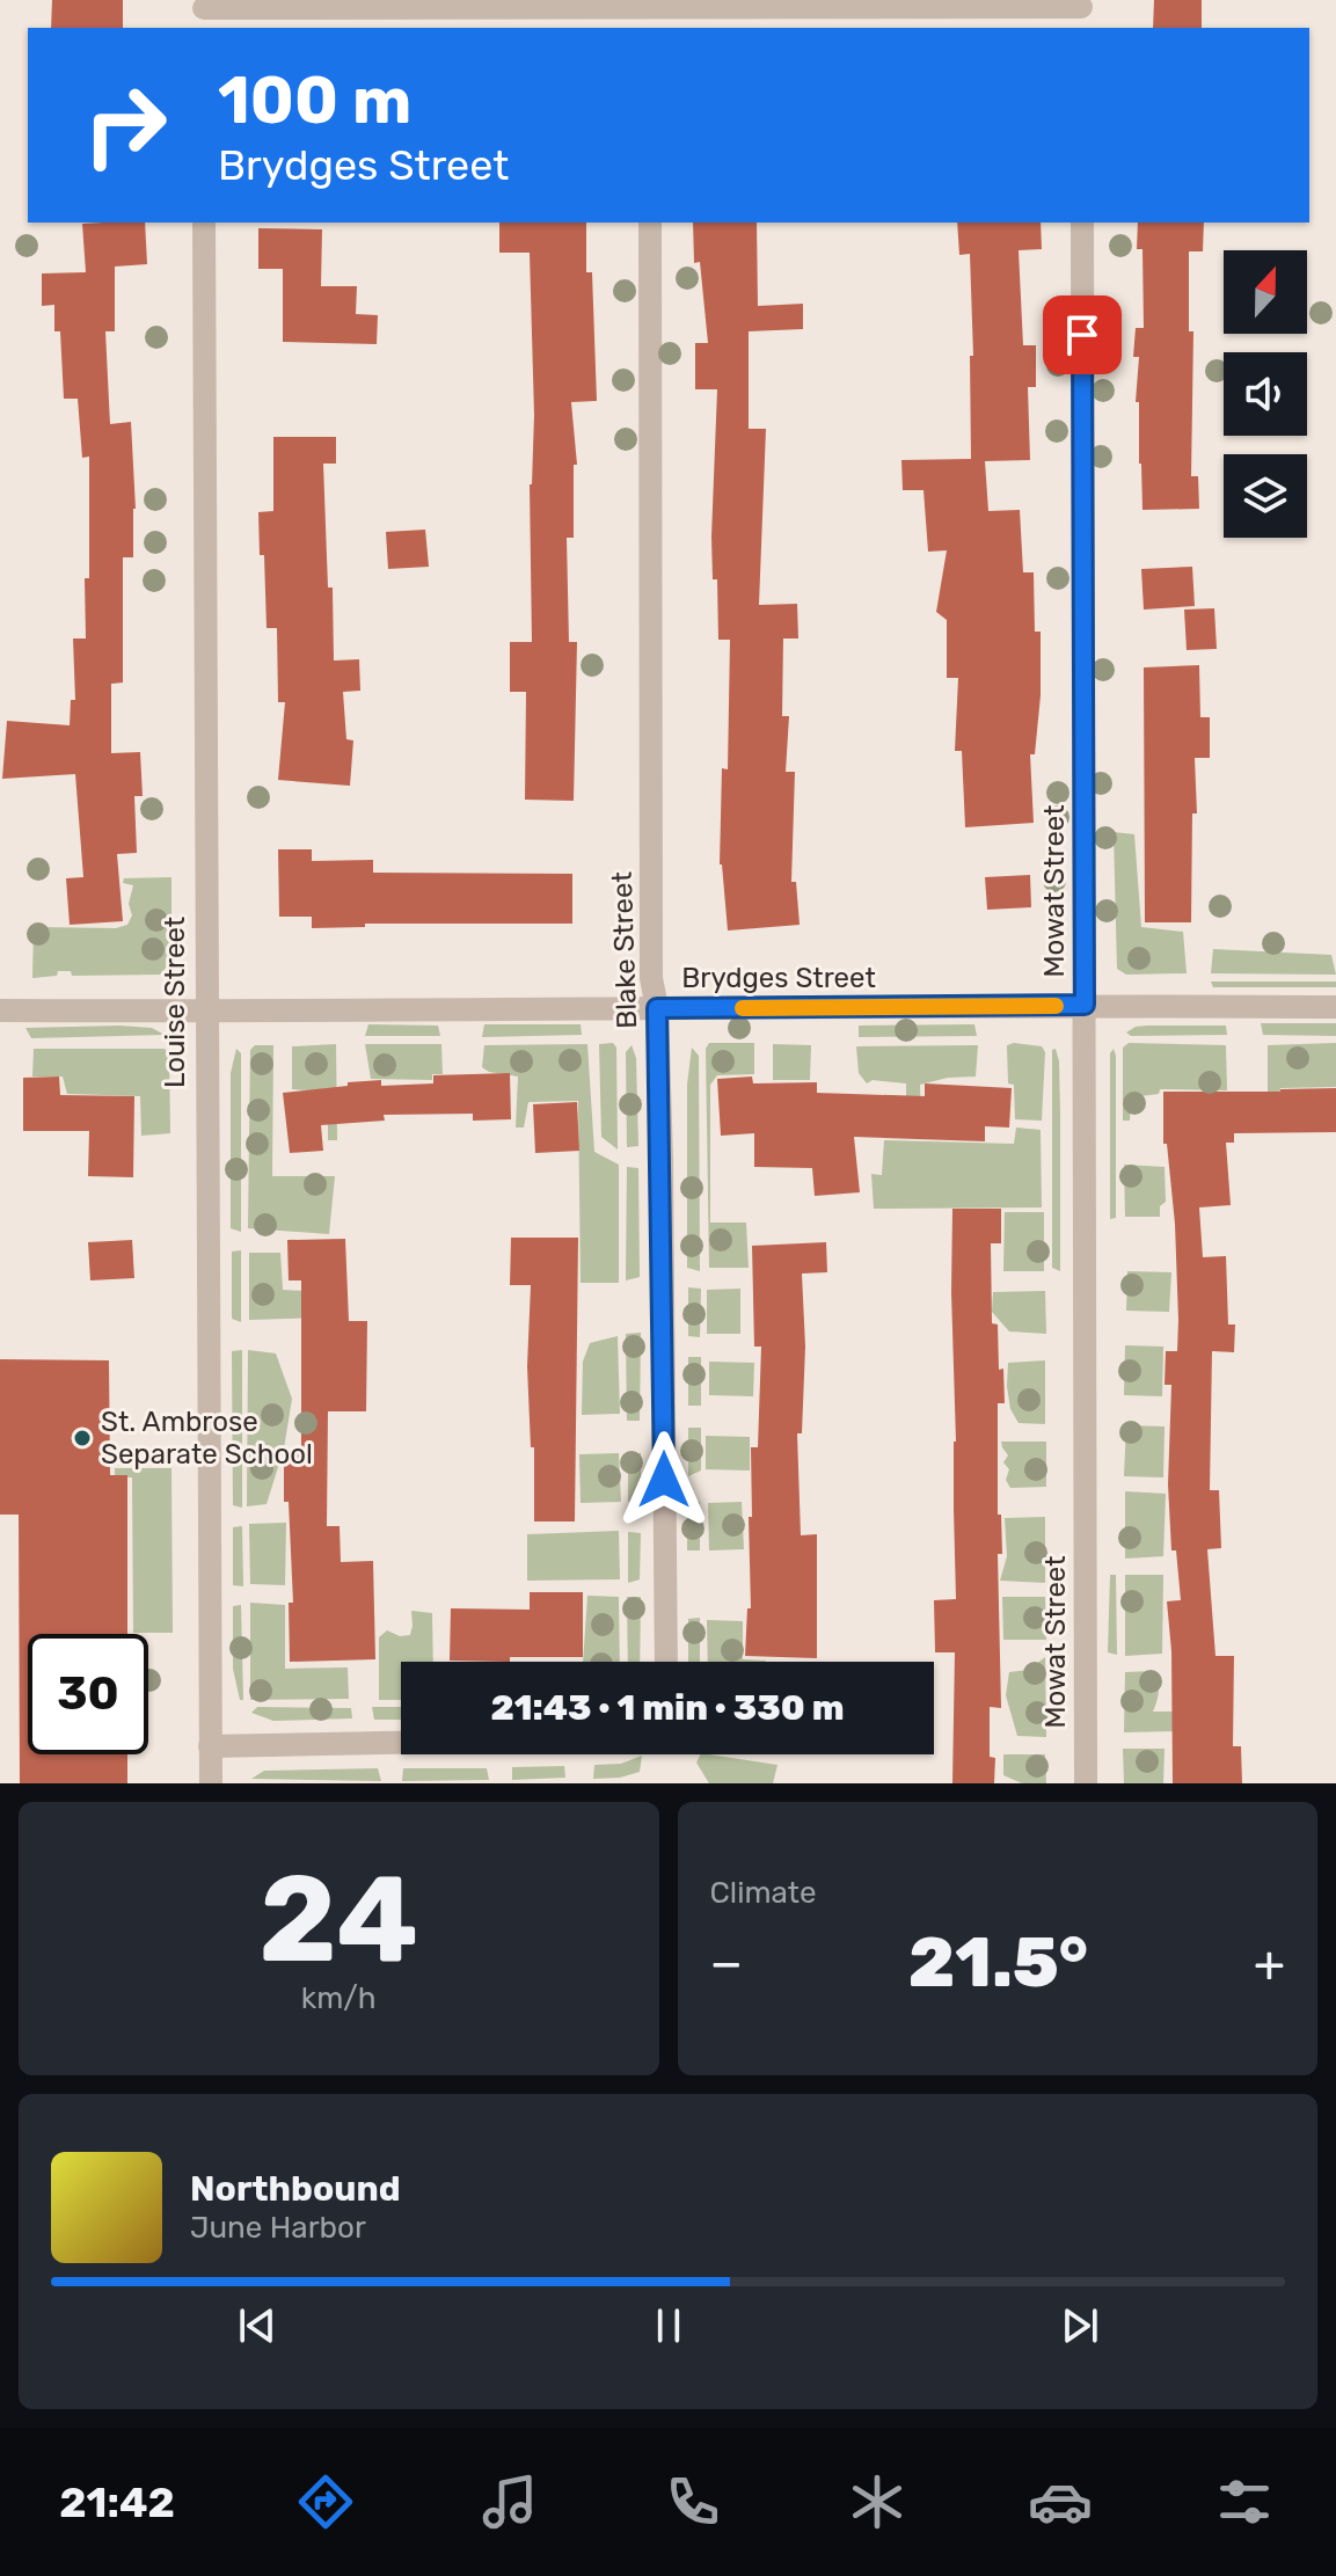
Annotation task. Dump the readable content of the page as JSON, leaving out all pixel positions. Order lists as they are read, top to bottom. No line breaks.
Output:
{"streets":{"street":["Mowat Street","Blake Street","Brydges Street","Louise Street"]},"crossings":[["Mowat Street","Brydges Street"],["Blake Street","Brydges Street"],["Brydges Street","Louise Street"]],"places":["St. Ambrose Separate School"],"north":"top","page":{"turn":["100 m","Brydges Street"],"limit":"30","trip":"21:43 · 1 min · 330 m","tile":[["24","km/h"],"Climate"],"heat":["−","21.5°","+"],"song":["Northbound","June Harbor"],"tabs":"21:42"}}
